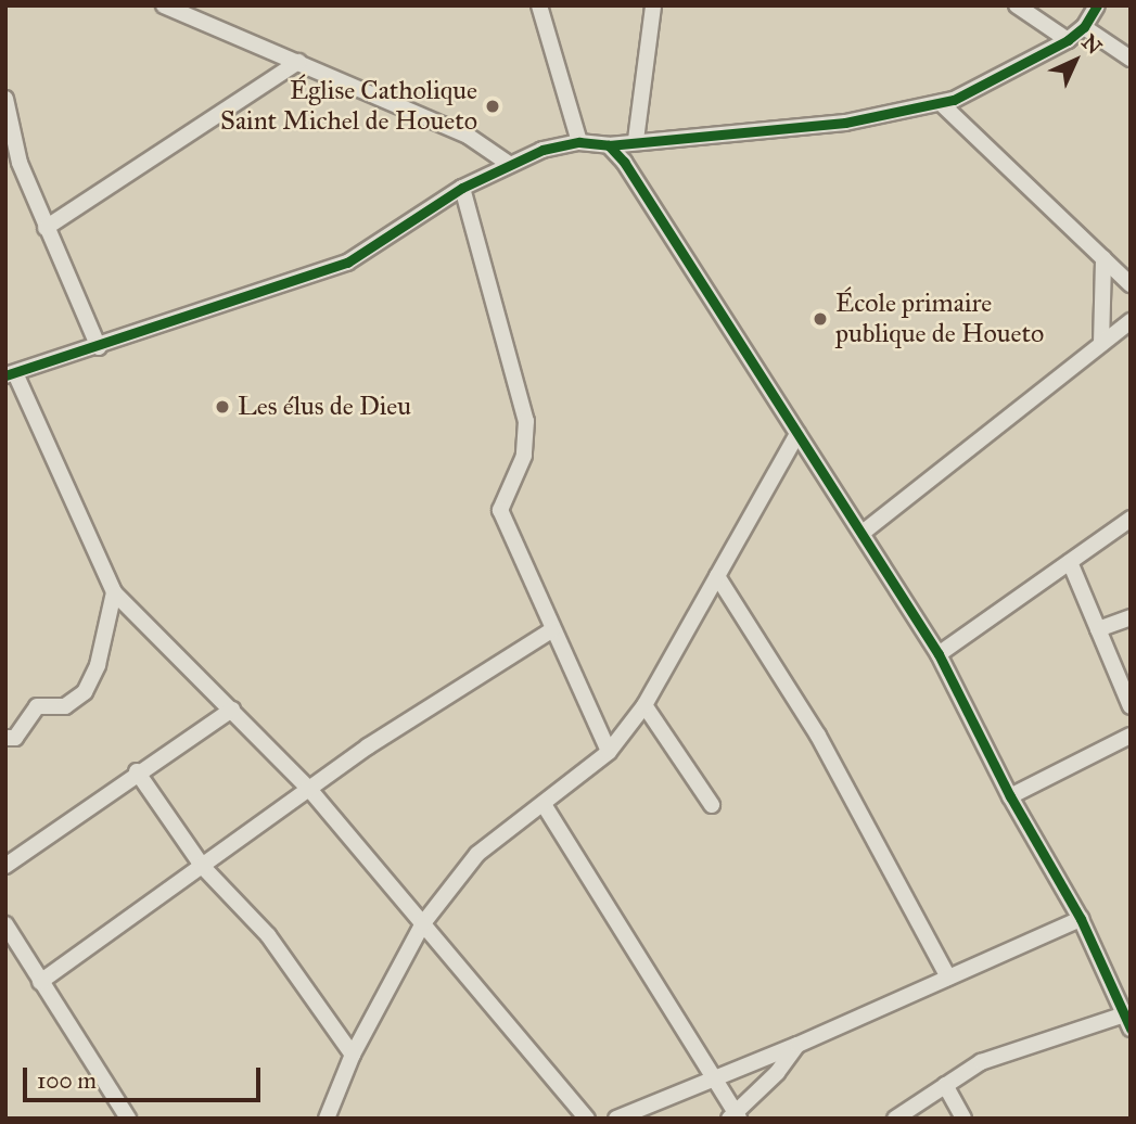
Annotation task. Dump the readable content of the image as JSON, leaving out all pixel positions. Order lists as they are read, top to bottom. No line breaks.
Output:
{"places":["Église Catholique Saint Michel de Houeto","École primaire publique de Houeto","Les élus de Dieu"],"scale_bar":"100 m","north":"top right"}
